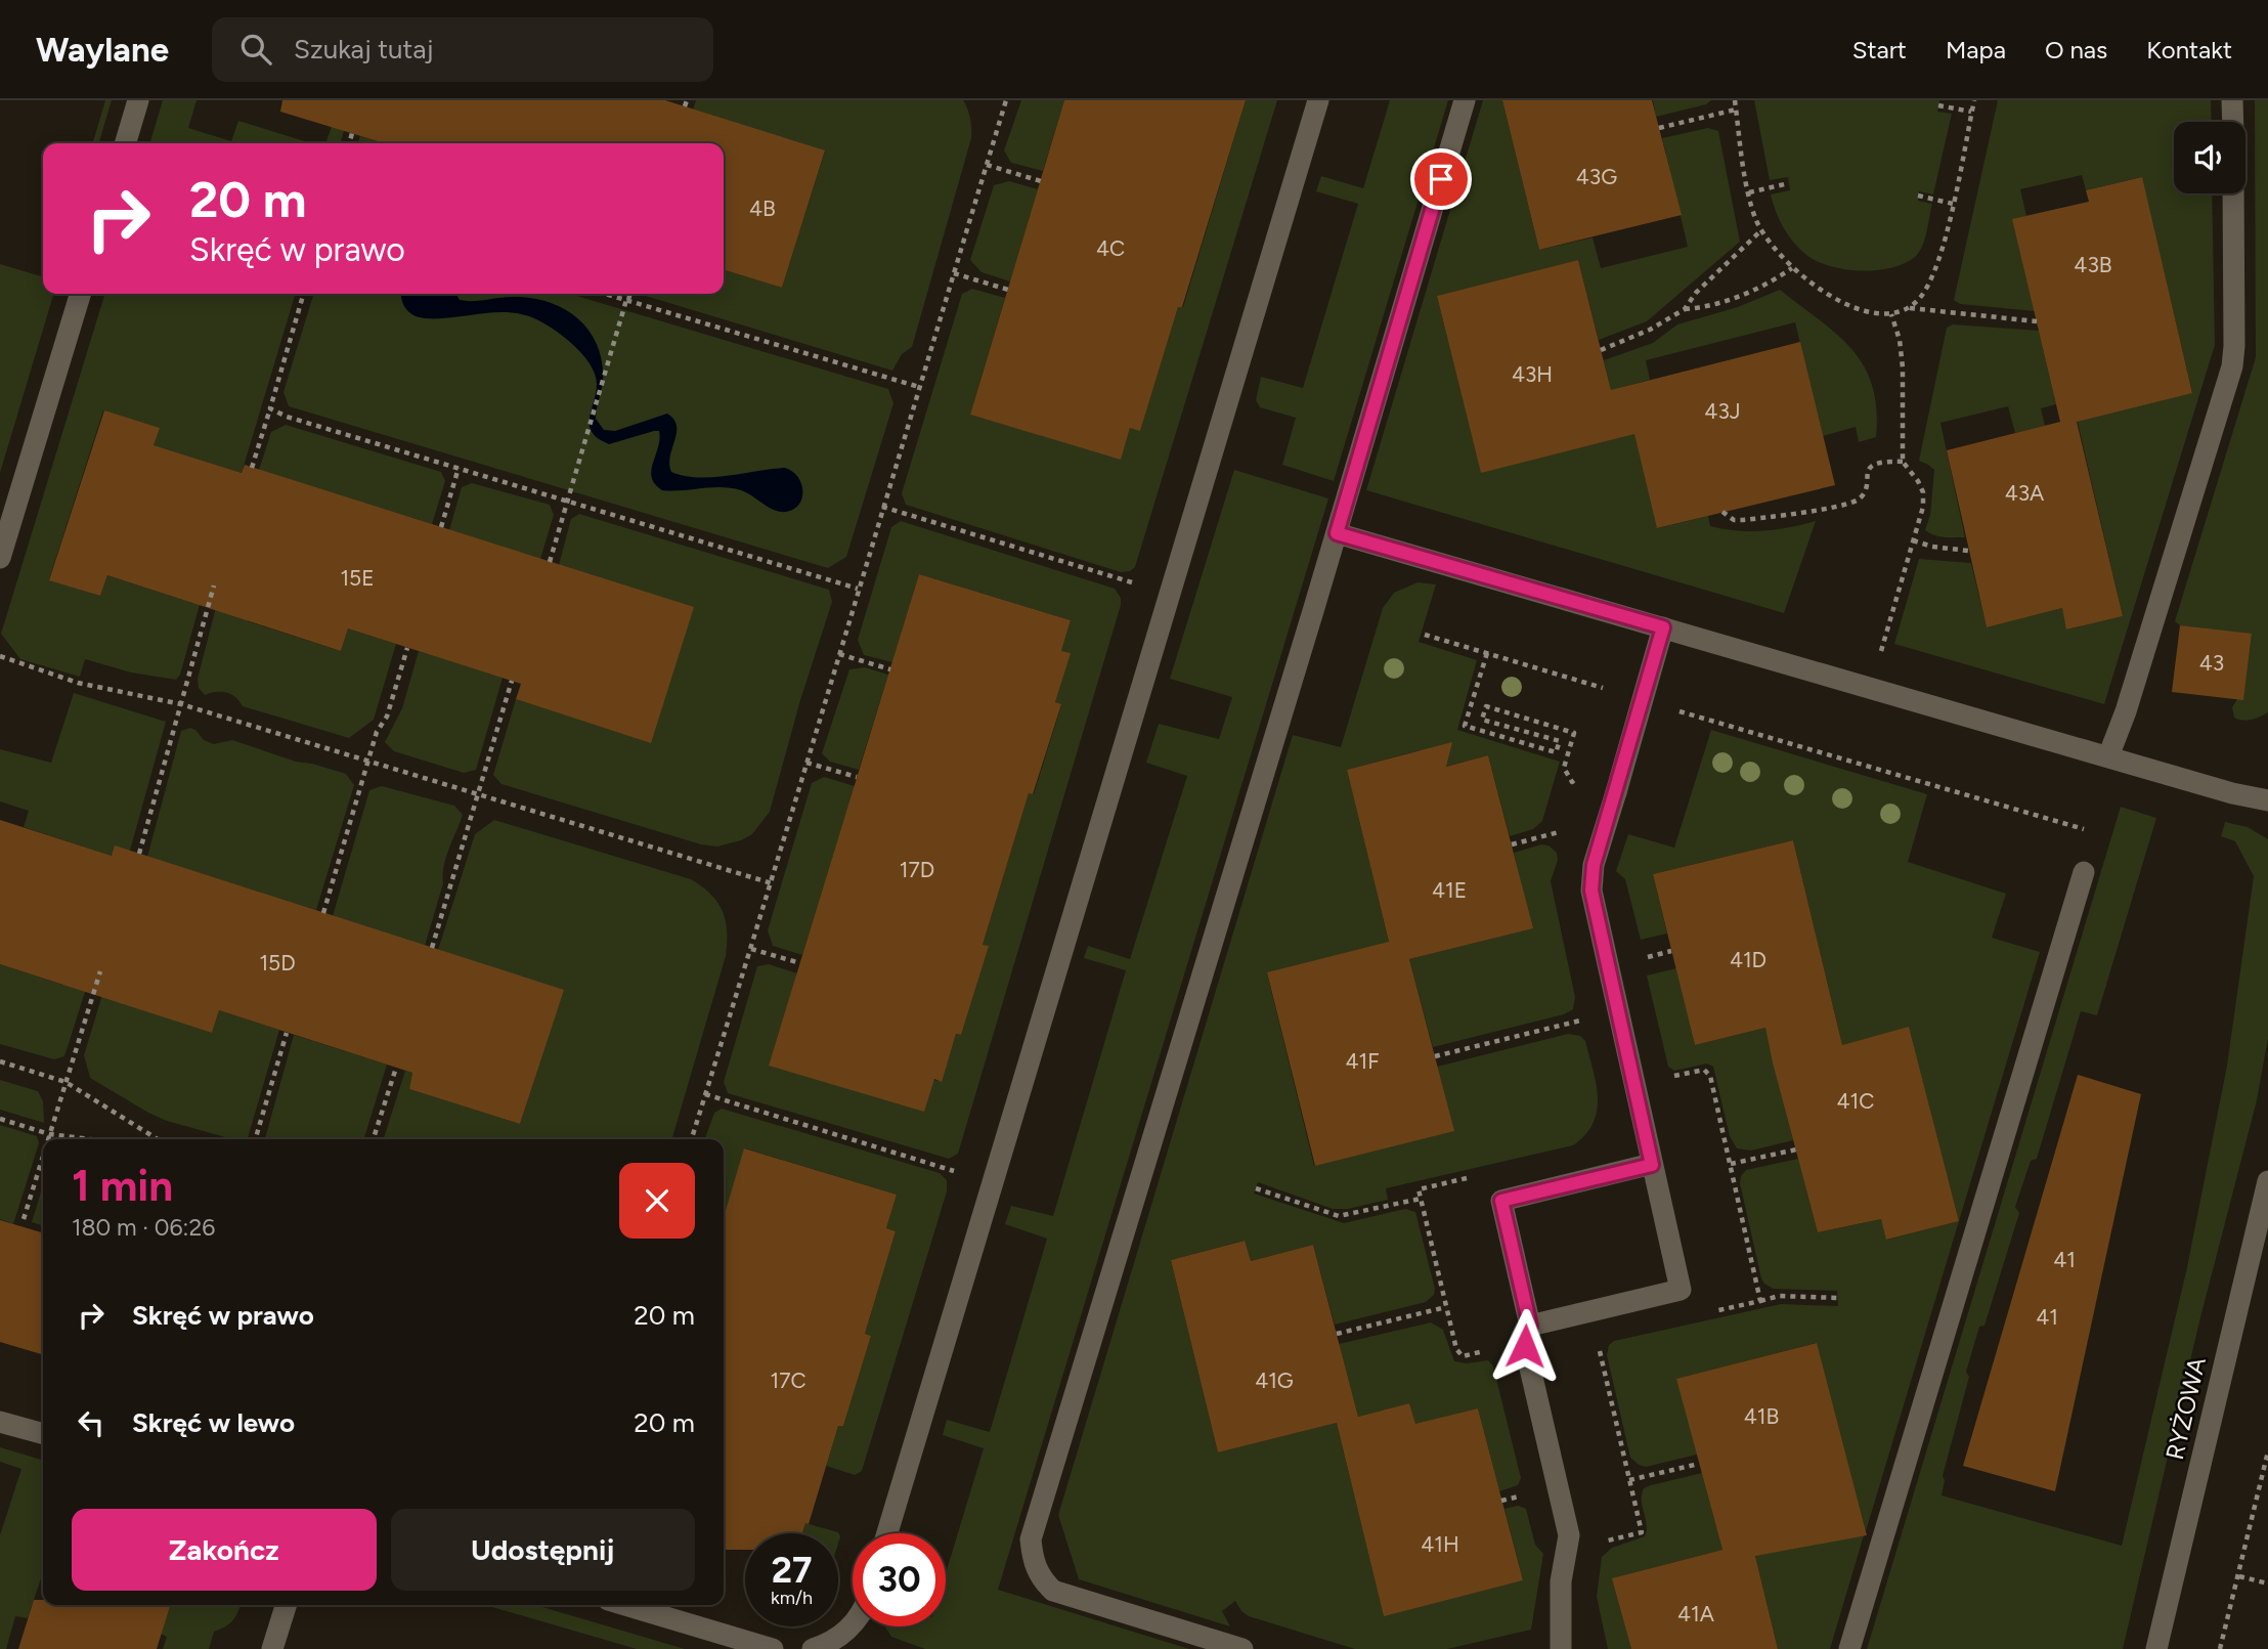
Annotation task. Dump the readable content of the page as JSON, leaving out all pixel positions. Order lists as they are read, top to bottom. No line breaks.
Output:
{"streets":{"street":["RYŻOWA"]},"house_numbers":["43G","4B","4C","43B","43H","43J","43A","15E","43","17D","41E","41D","15D","41F","41C","41","41","17C","41G","41B","41H","41A"],"page":{"header":"Waylane","search":"Szukaj tutaj","nav":["Start","Mapa","O nas","Kontakt"],"turn":["20 m","Skręć w prawo"],"heading":["1 min","180 m · 06:26"],"list":[{"name":"Skręć w prawo","value":"20 m"},{"name":"Skręć w lewo","value":"20 m"}],"buttons":["Zakończ","Udostępnij"],"speed":"27 km/h","limit":"30"}}
